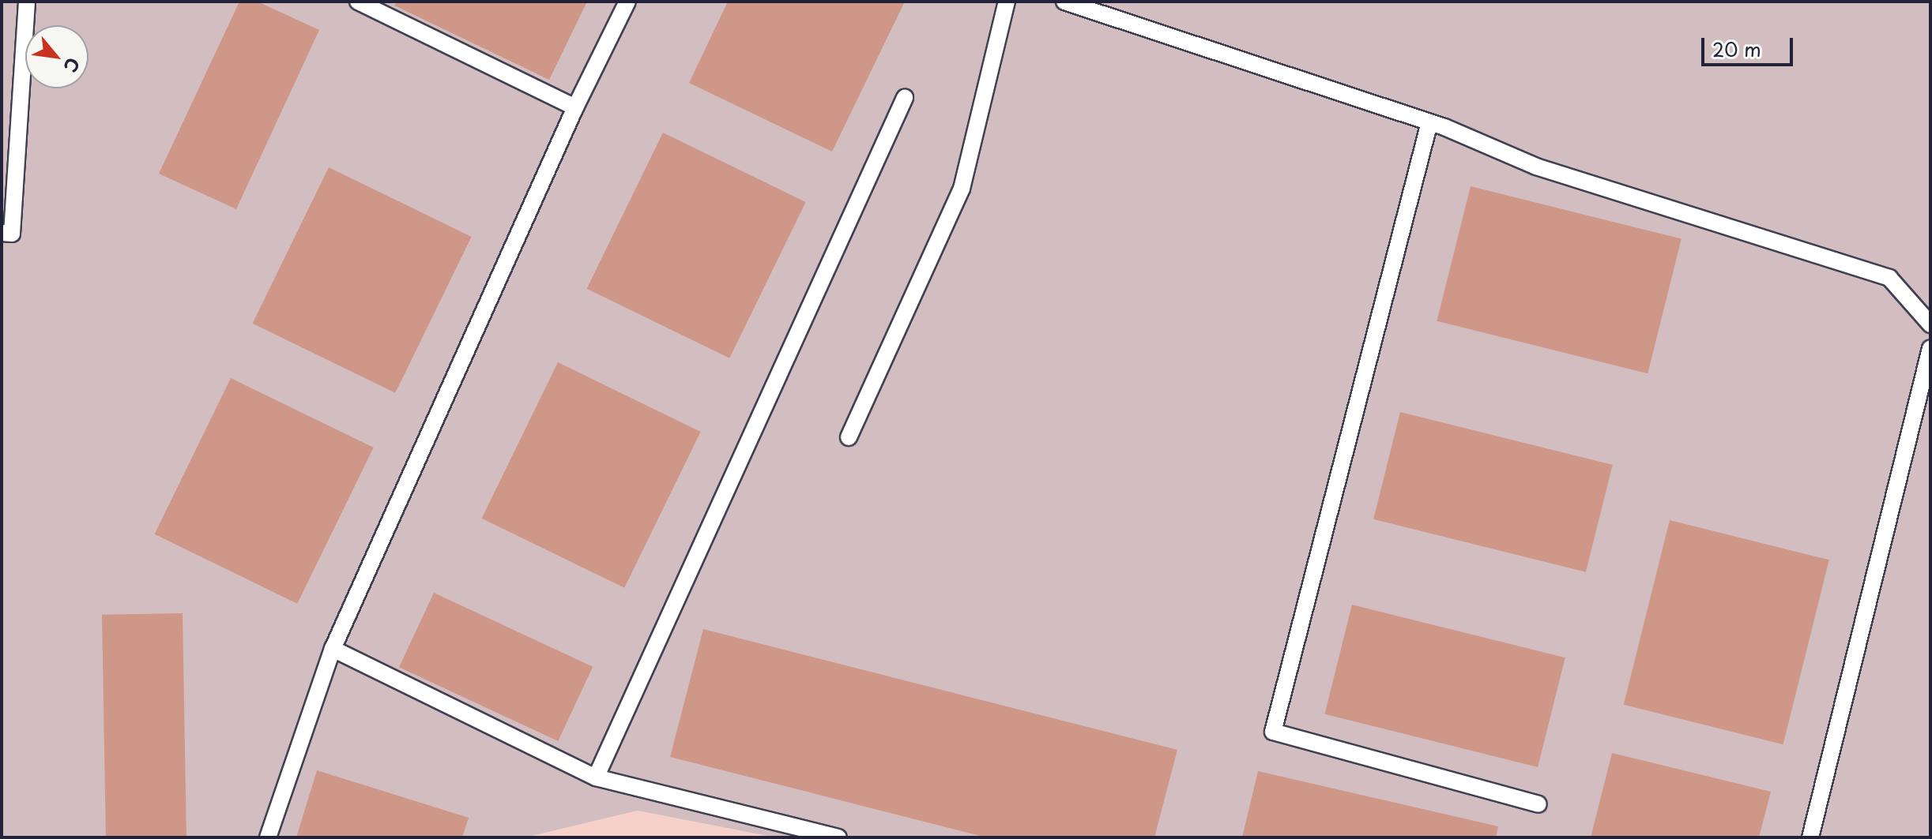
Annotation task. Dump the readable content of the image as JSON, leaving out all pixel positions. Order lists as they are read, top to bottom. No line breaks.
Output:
{"scale_bar":"20 m","north":"bottom right"}
